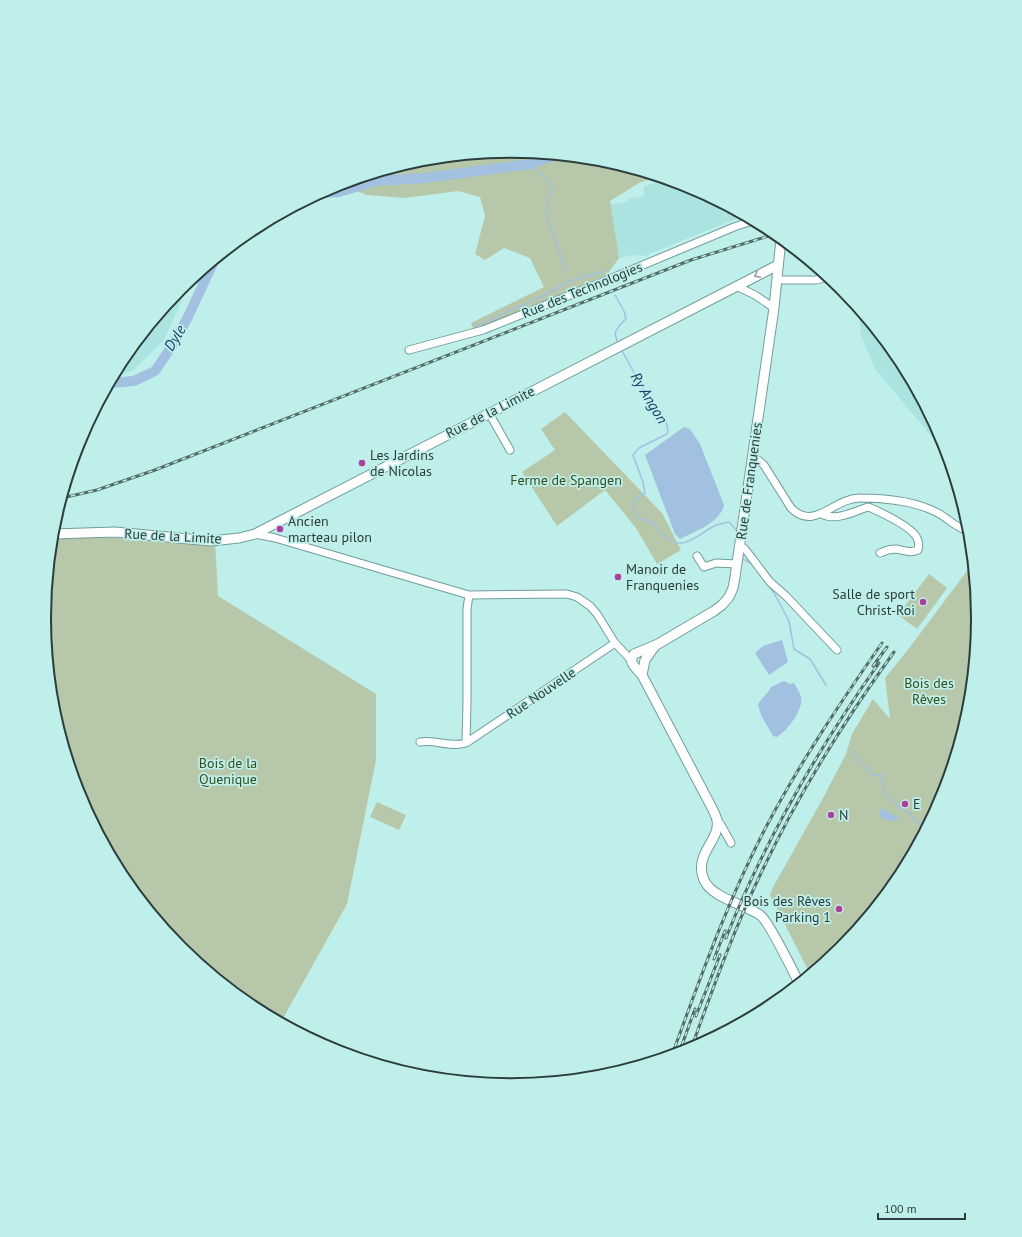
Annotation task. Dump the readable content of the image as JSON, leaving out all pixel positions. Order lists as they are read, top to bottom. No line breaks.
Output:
{"streets":{"street":["Rue des Technologies","Rue de la Limite","Rue de Franquenies","Rue Nouvelle"]},"crossings":[["Rue de la Limite","Rue de Franquenies"]],"water":["Dyle","Ry Angon"],"parks":["Ferme de Spangen","Bois des Rêves","Bois de la Quenique"],"places":["Les Jardins de Nicolas","Ancien marteau pilon","Manoir de Franquenies","Salle de sport Christ-Roi","E","N","Bois des Rêves Parking 1"],"scale_bar":"100 m"}
